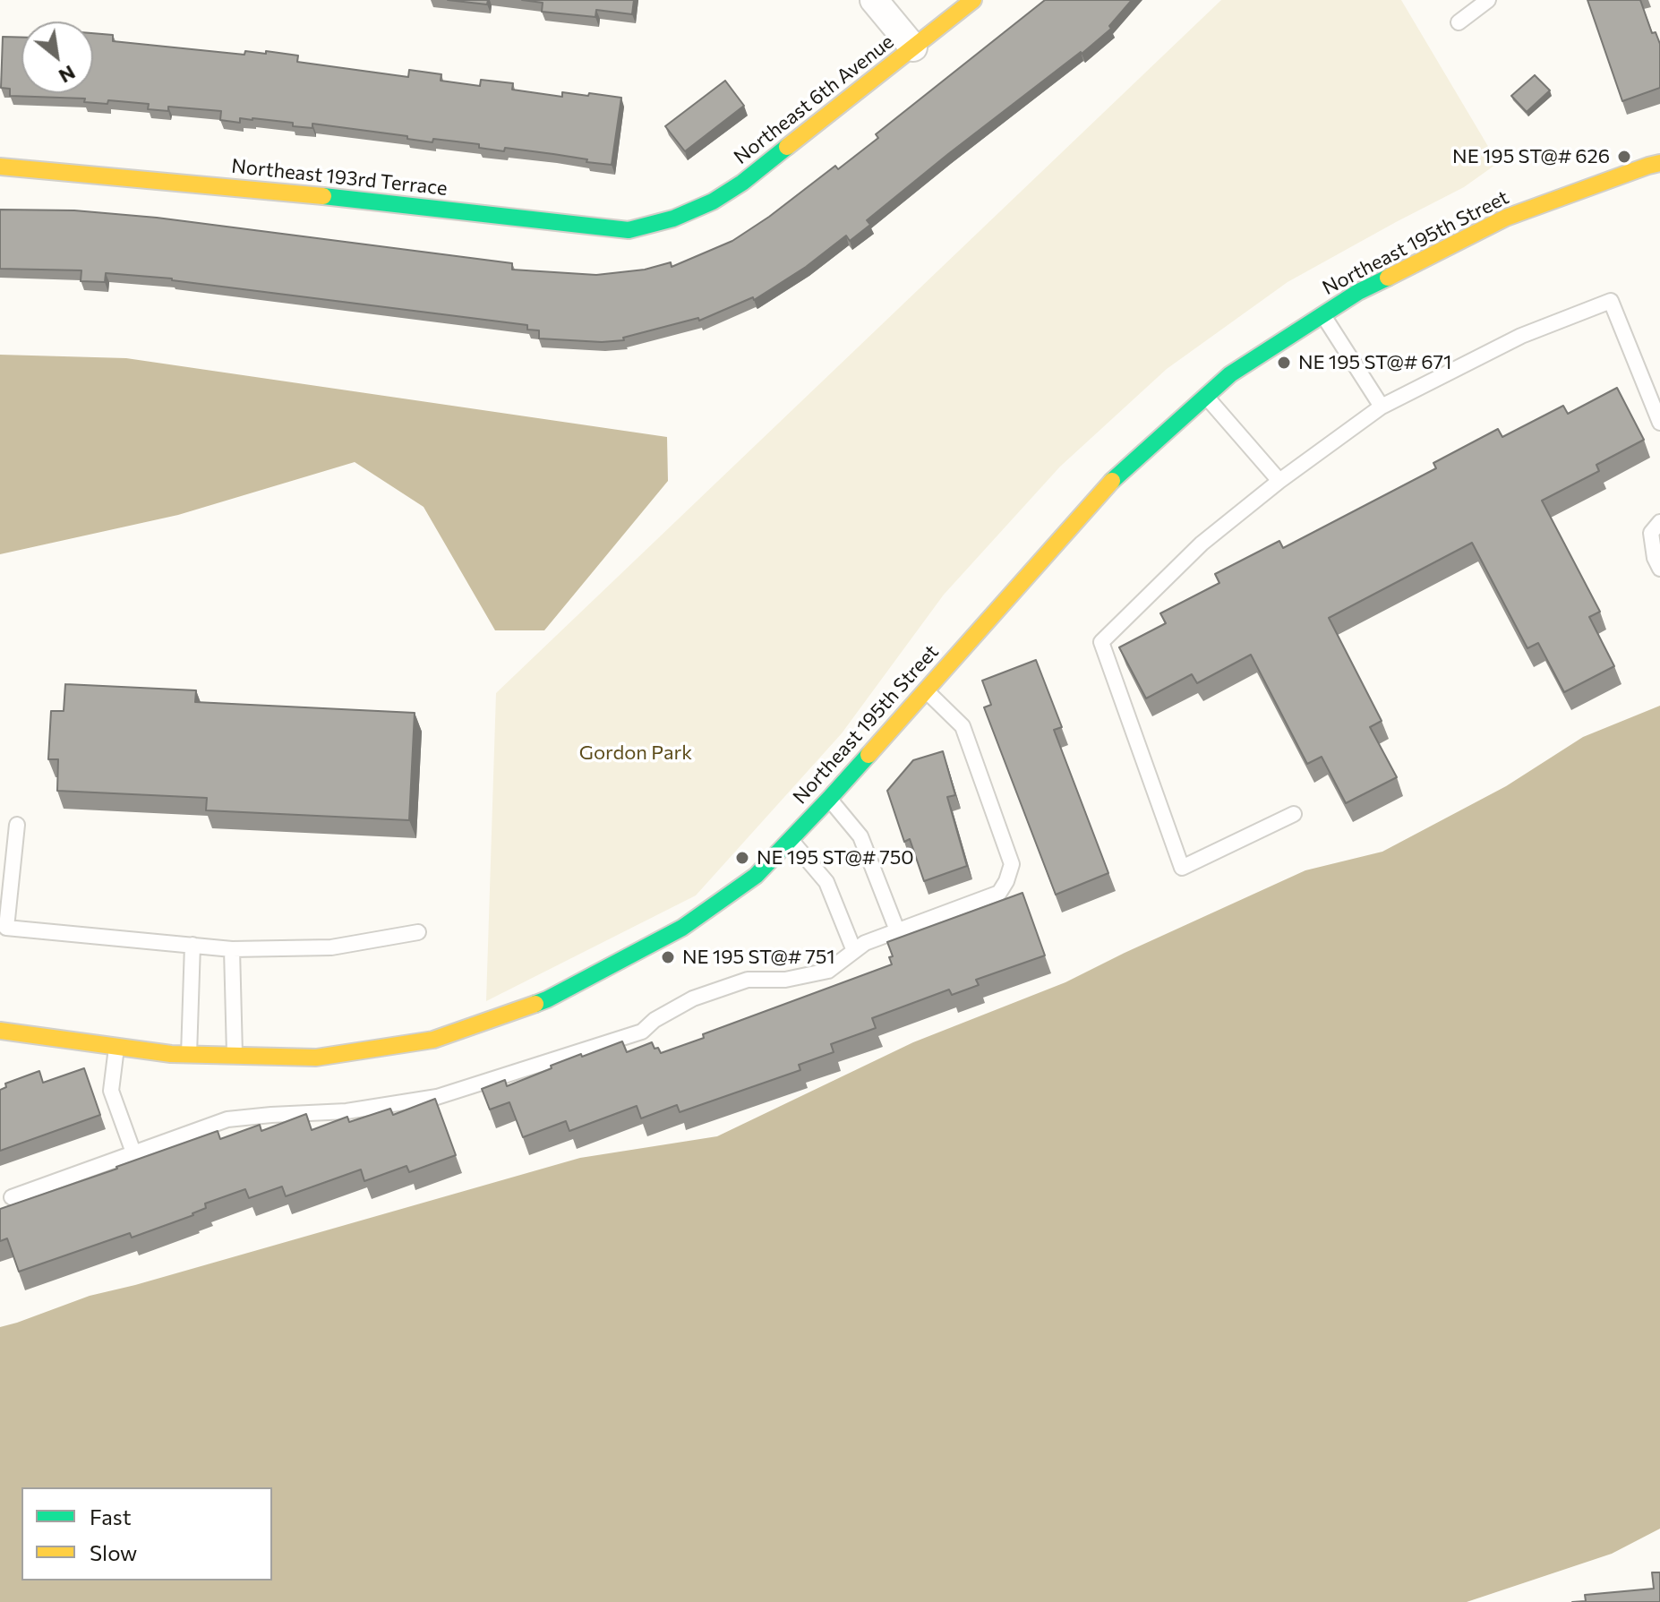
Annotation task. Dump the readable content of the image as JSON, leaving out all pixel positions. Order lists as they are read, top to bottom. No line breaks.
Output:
{"streets":{"street":["Northeast 6th Avenue","Northeast 193rd Terrace","Northeast 195th Street"]},"crossings":[["Northeast 6th Avenue","Northeast 193rd Terrace"]],"parks":["Gordon Park"],"places":["NE 195 ST@# 626","NE 195 ST@# 671","NE 195 ST@# 750","NE 195 ST@# 751"],"legend":["Fast","Slow"],"north":"bottom right"}
